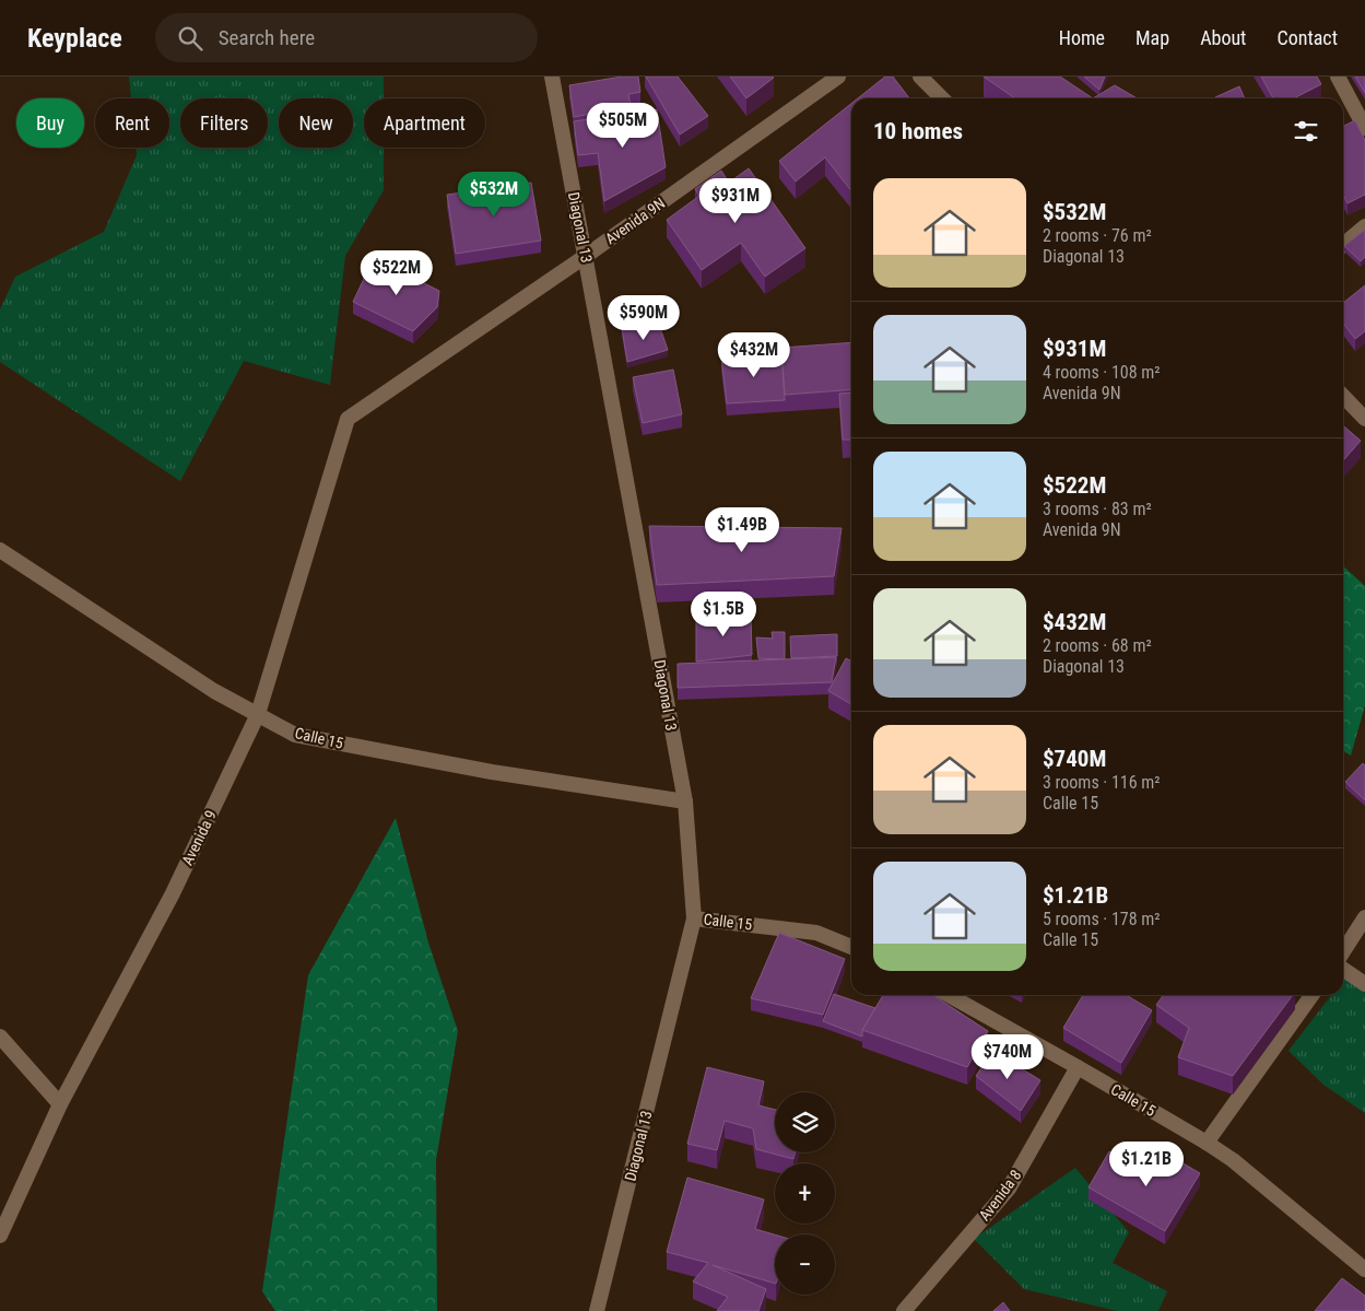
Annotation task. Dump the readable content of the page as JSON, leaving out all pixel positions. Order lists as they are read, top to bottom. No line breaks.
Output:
{"streets":{"street":["Avenida 9N","Diagonal 13","Calle 15","Avenida 9","Avenida 8"]},"crossings":[["Avenida 9N","Diagonal 13"],["Avenida 9N","Avenida 9"],["Diagonal 13","Calle 15"],["Calle 15","Avenida 9"],["Calle 15","Avenida 8"]],"page":{"header":"Keyplace","search":"Search here","nav":["Home","Map","About","Contact"],"chip":["Buy","Rent","Filters","New","Apartment"],"heading":"10 homes","price":["$505M","$532M","$931M","$522M","$590M","$432M","$1.49B","$1.5B","$740M","$1.21B"],"list":[{"name":"$532M","note":"2 rooms · 76 m² · Diagonal 13"},{"name":"$931M","note":"4 rooms · 108 m² · Avenida 9N"},{"name":"$522M","note":"3 rooms · 83 m² · Avenida 9N"},{"name":"$432M","note":"2 rooms · 68 m² · Diagonal 13"},{"name":"$740M","note":"3 rooms · 116 m² · Calle 15"},{"name":"$1.21B","note":"5 rooms · 178 m² · Calle 15"}],"map_buttons":["+","−"]}}
